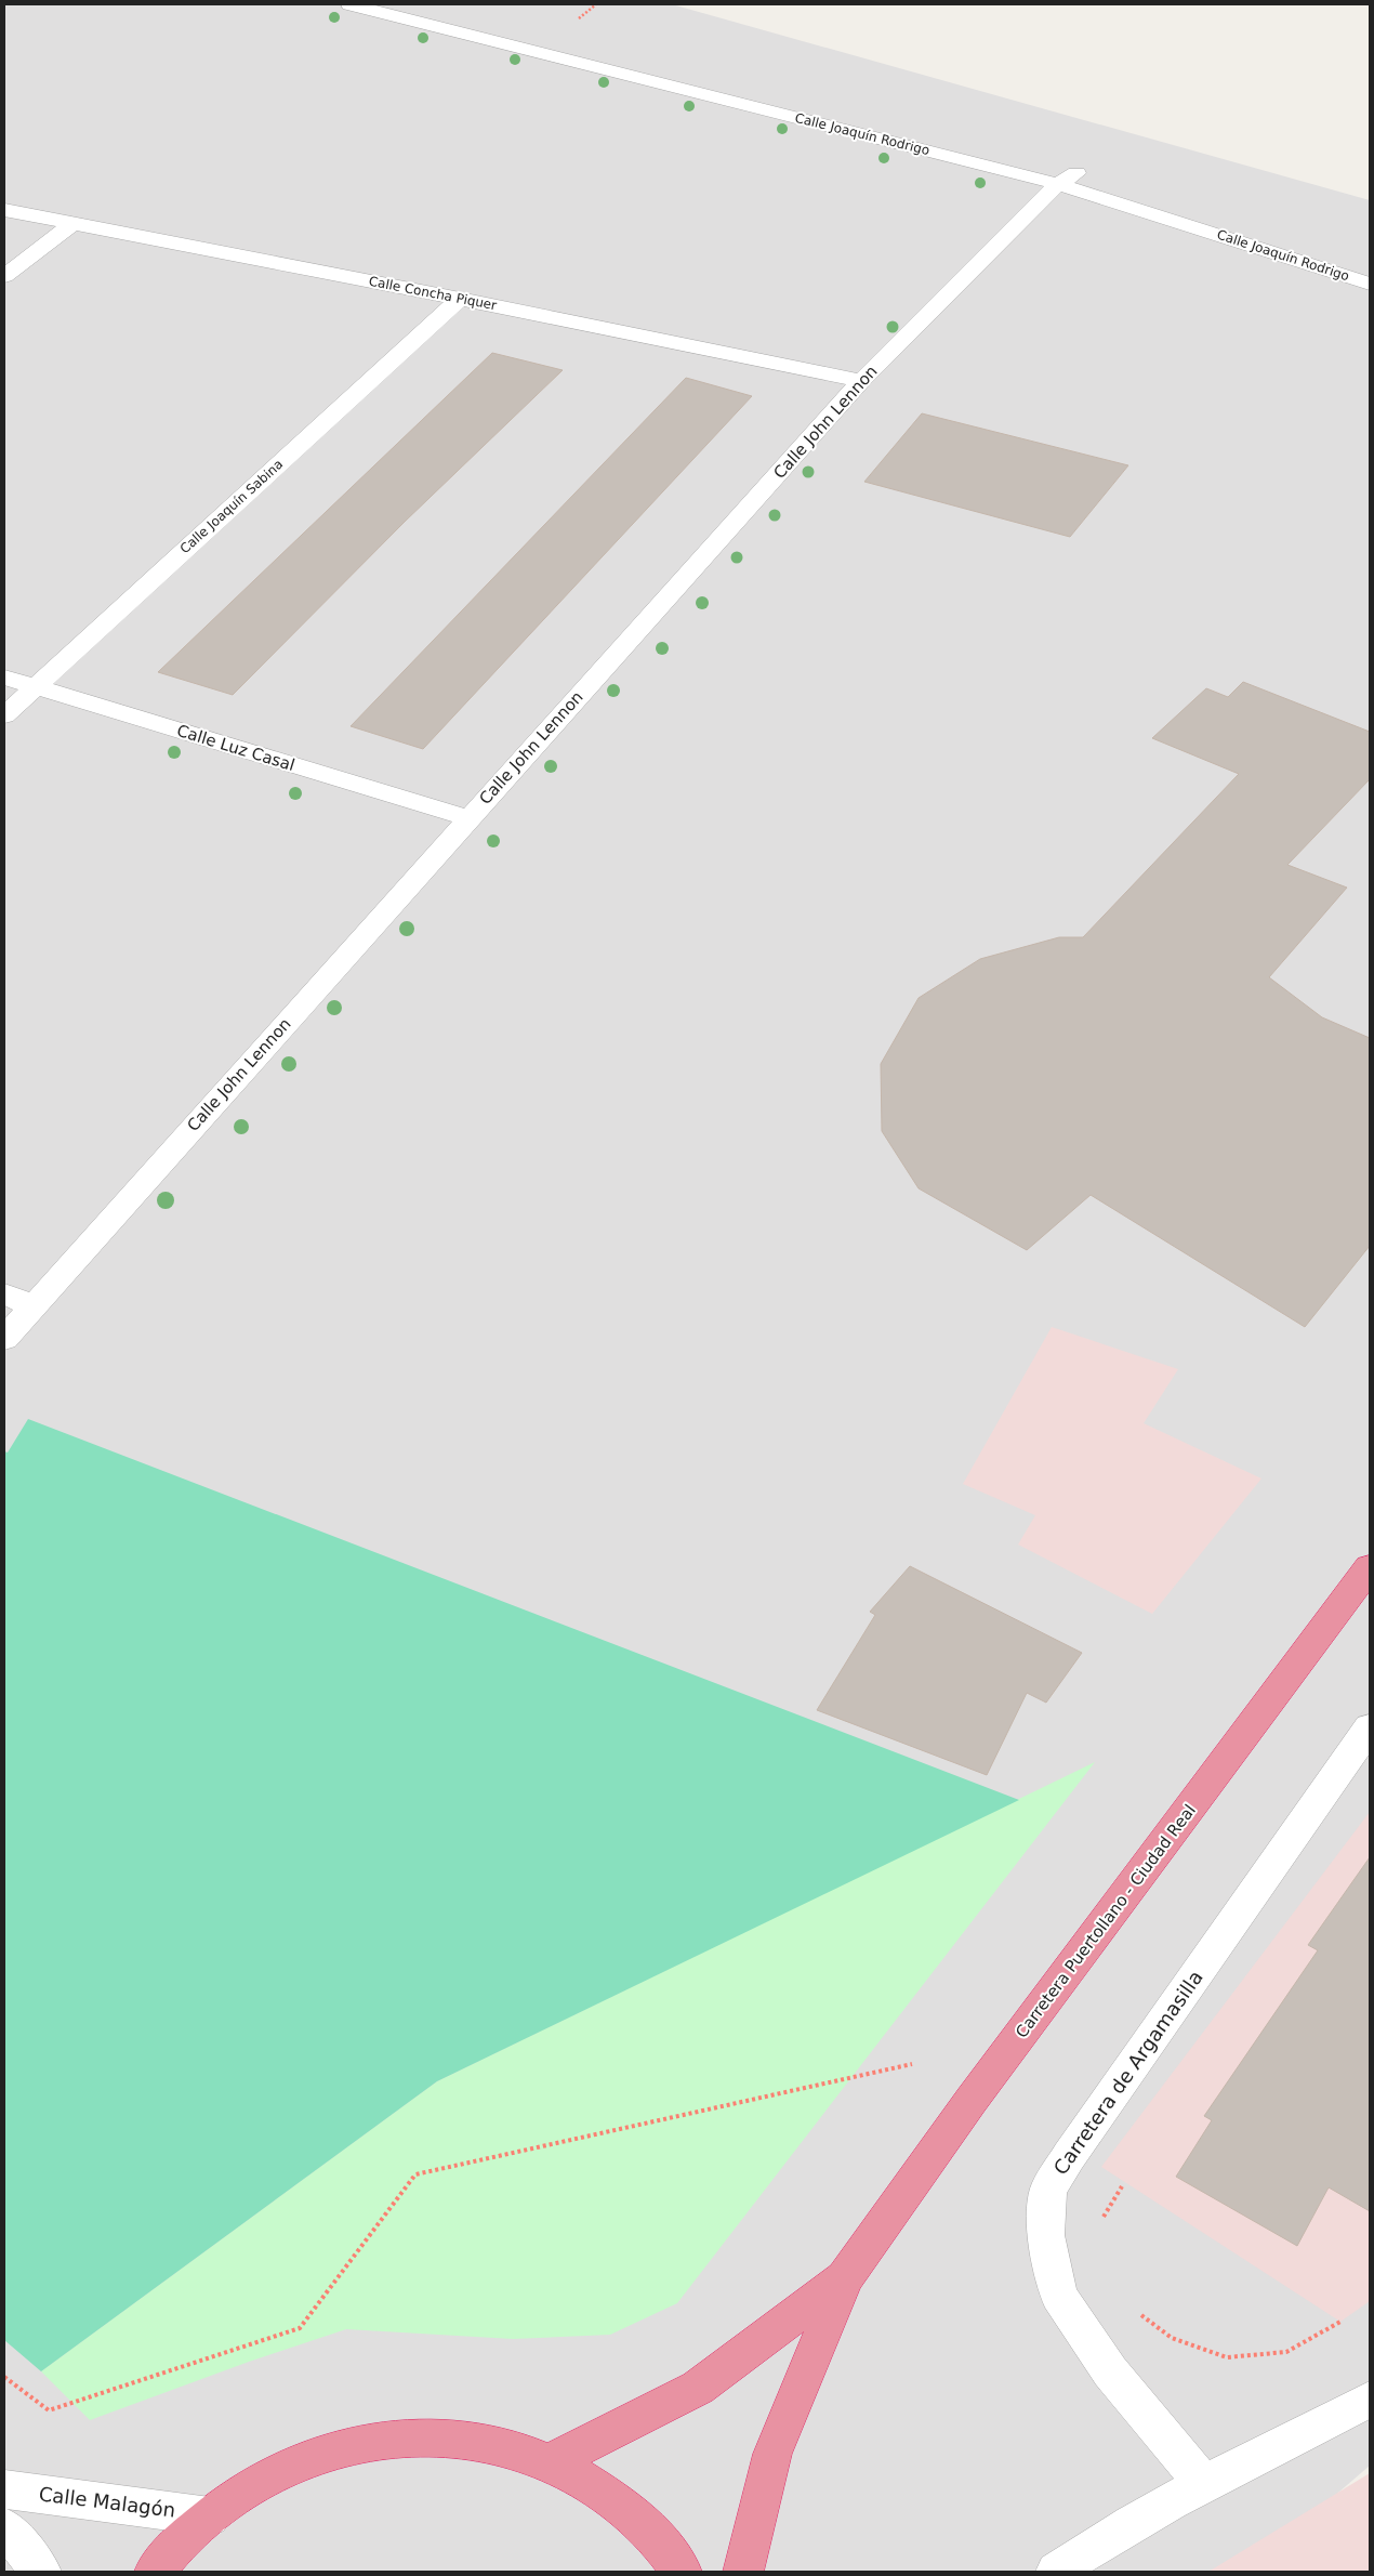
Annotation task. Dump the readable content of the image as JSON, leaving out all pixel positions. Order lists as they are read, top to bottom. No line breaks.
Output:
{"streets":{"highway":["Carretera Puertollano - Ciudad Real"],"street":["Calle Joaquín Rodrigo","Calle Concha Piquer","Calle John Lennon","Calle Joaquín Sabina","Calle Luz Casal","Carretera de Argamasilla","Calle Malagón"]},"crossings":[["Calle Joaquín Rodrigo","Calle John Lennon"],["Calle Concha Piquer","Calle John Lennon"],["Calle Concha Piquer","Calle Joaquín Sabina"],["Calle John Lennon","Calle Luz Casal"],["Calle Joaquín Sabina","Calle Luz Casal"]]}
